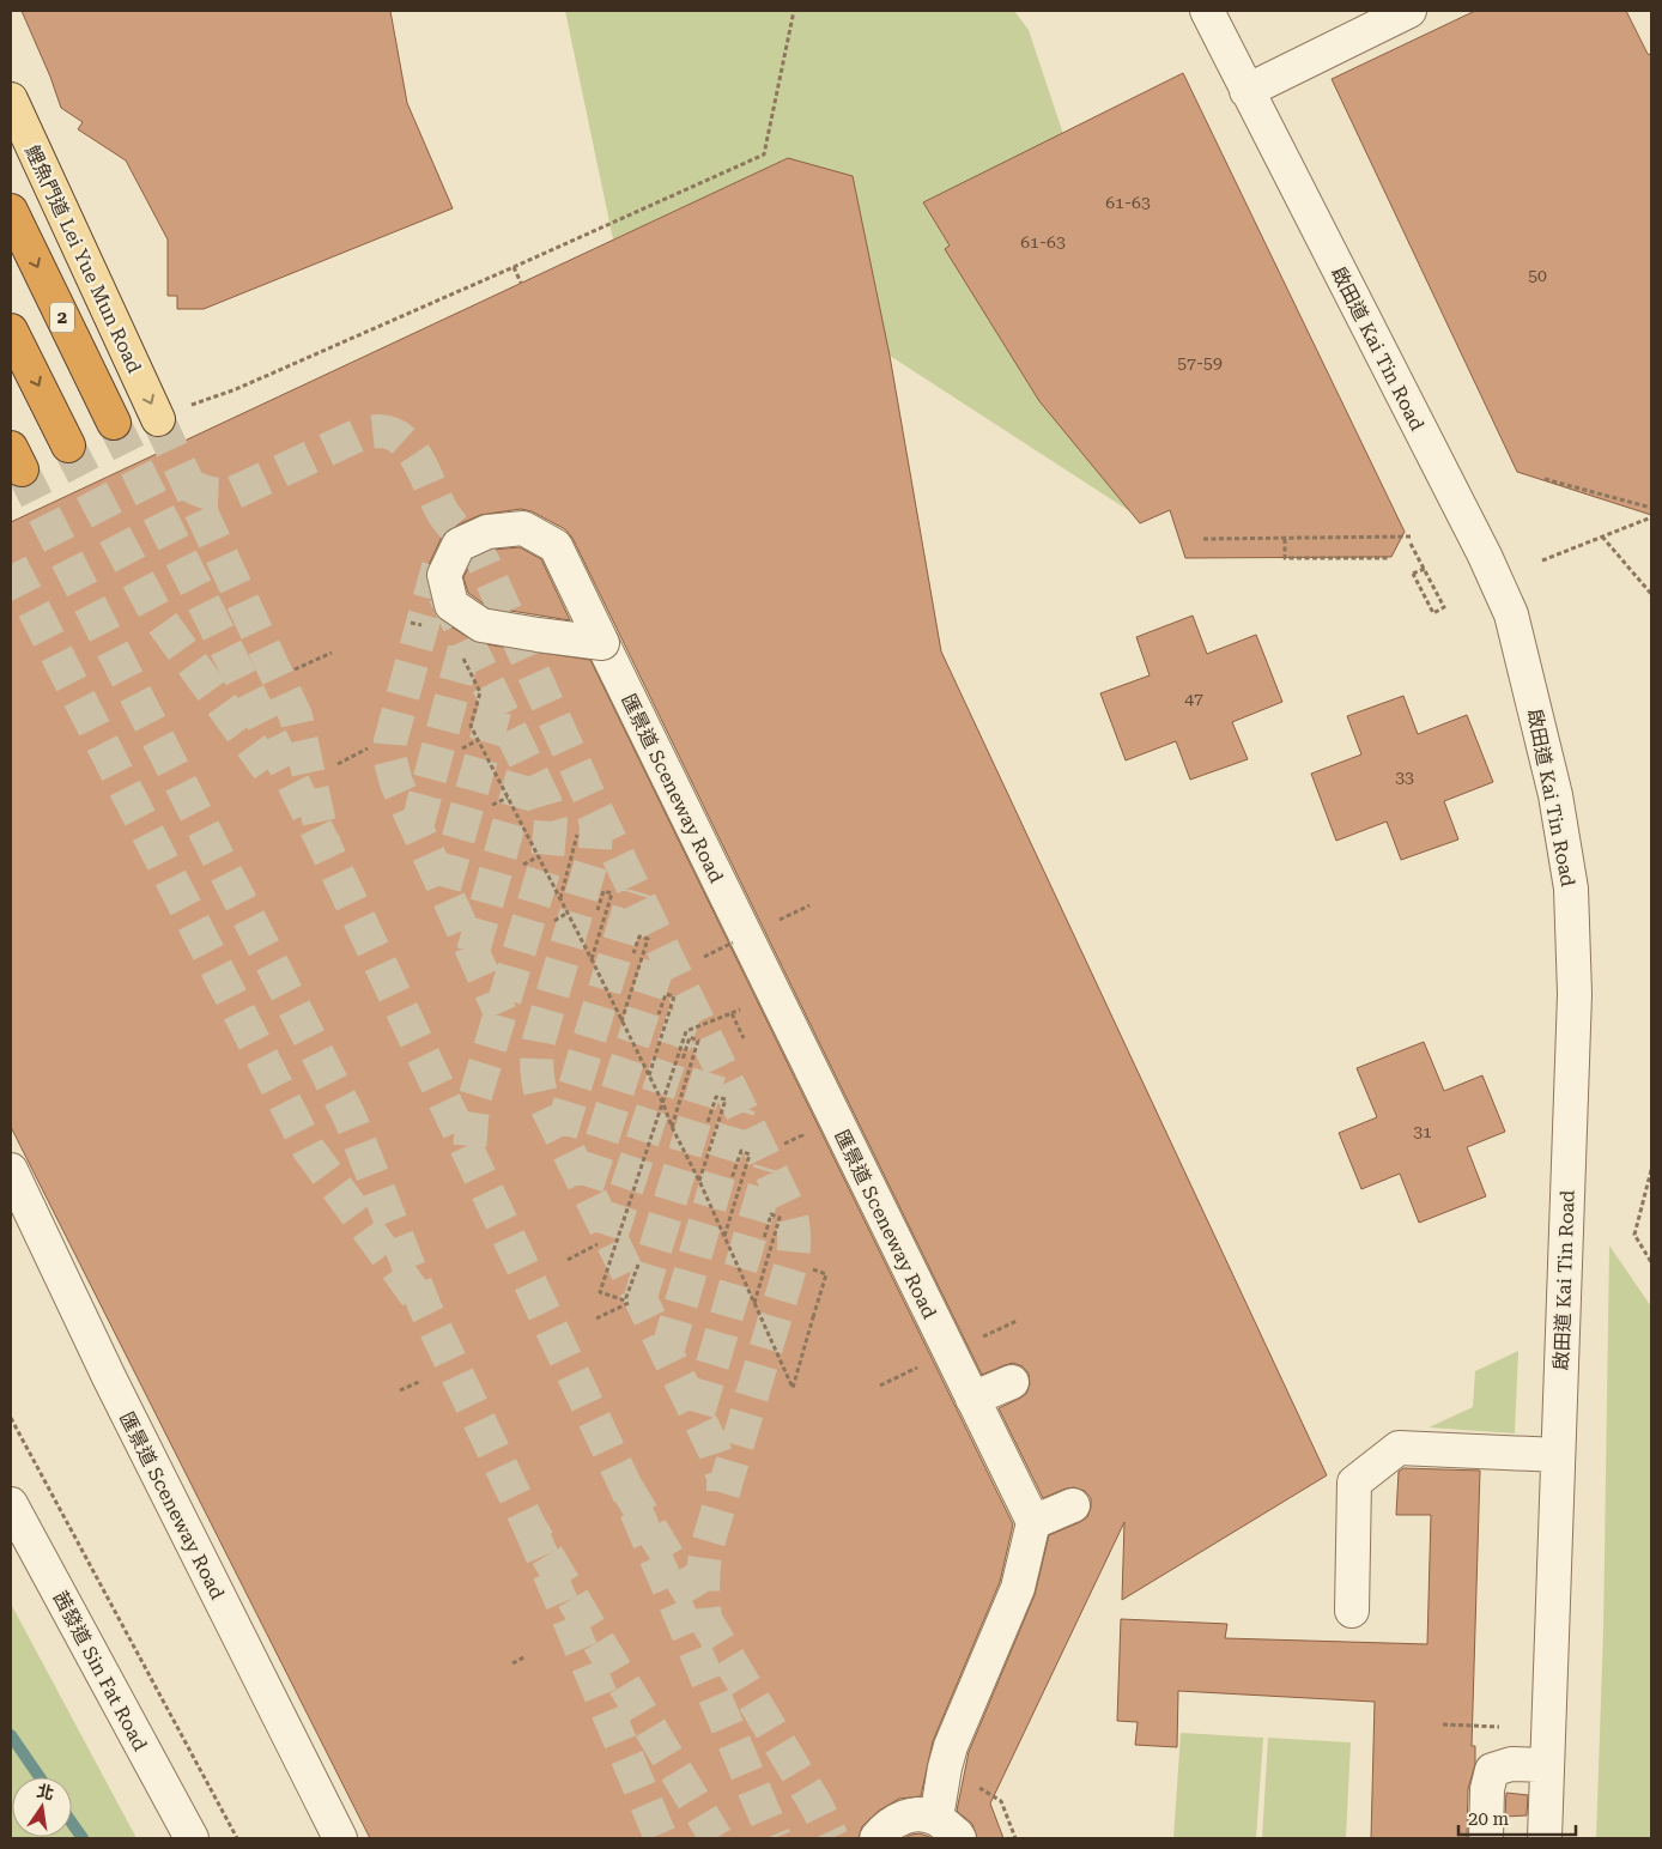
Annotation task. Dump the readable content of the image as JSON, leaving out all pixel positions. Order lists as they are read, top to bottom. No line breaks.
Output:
{"streets":{"highway":["2"],"main road":["鯉魚門道 Lei Yue Mun Road"],"street":["啟田道 Kai Tin Road","匯景道 Sceneway Road","茜發道 Sin Fat Road"]},"one_way":["鯉魚門道 Lei Yue Mun Road"],"house_numbers":["61-63","61-63","50","57-59","47","33","31"],"scale_bar":"20 m","north":"top"}
